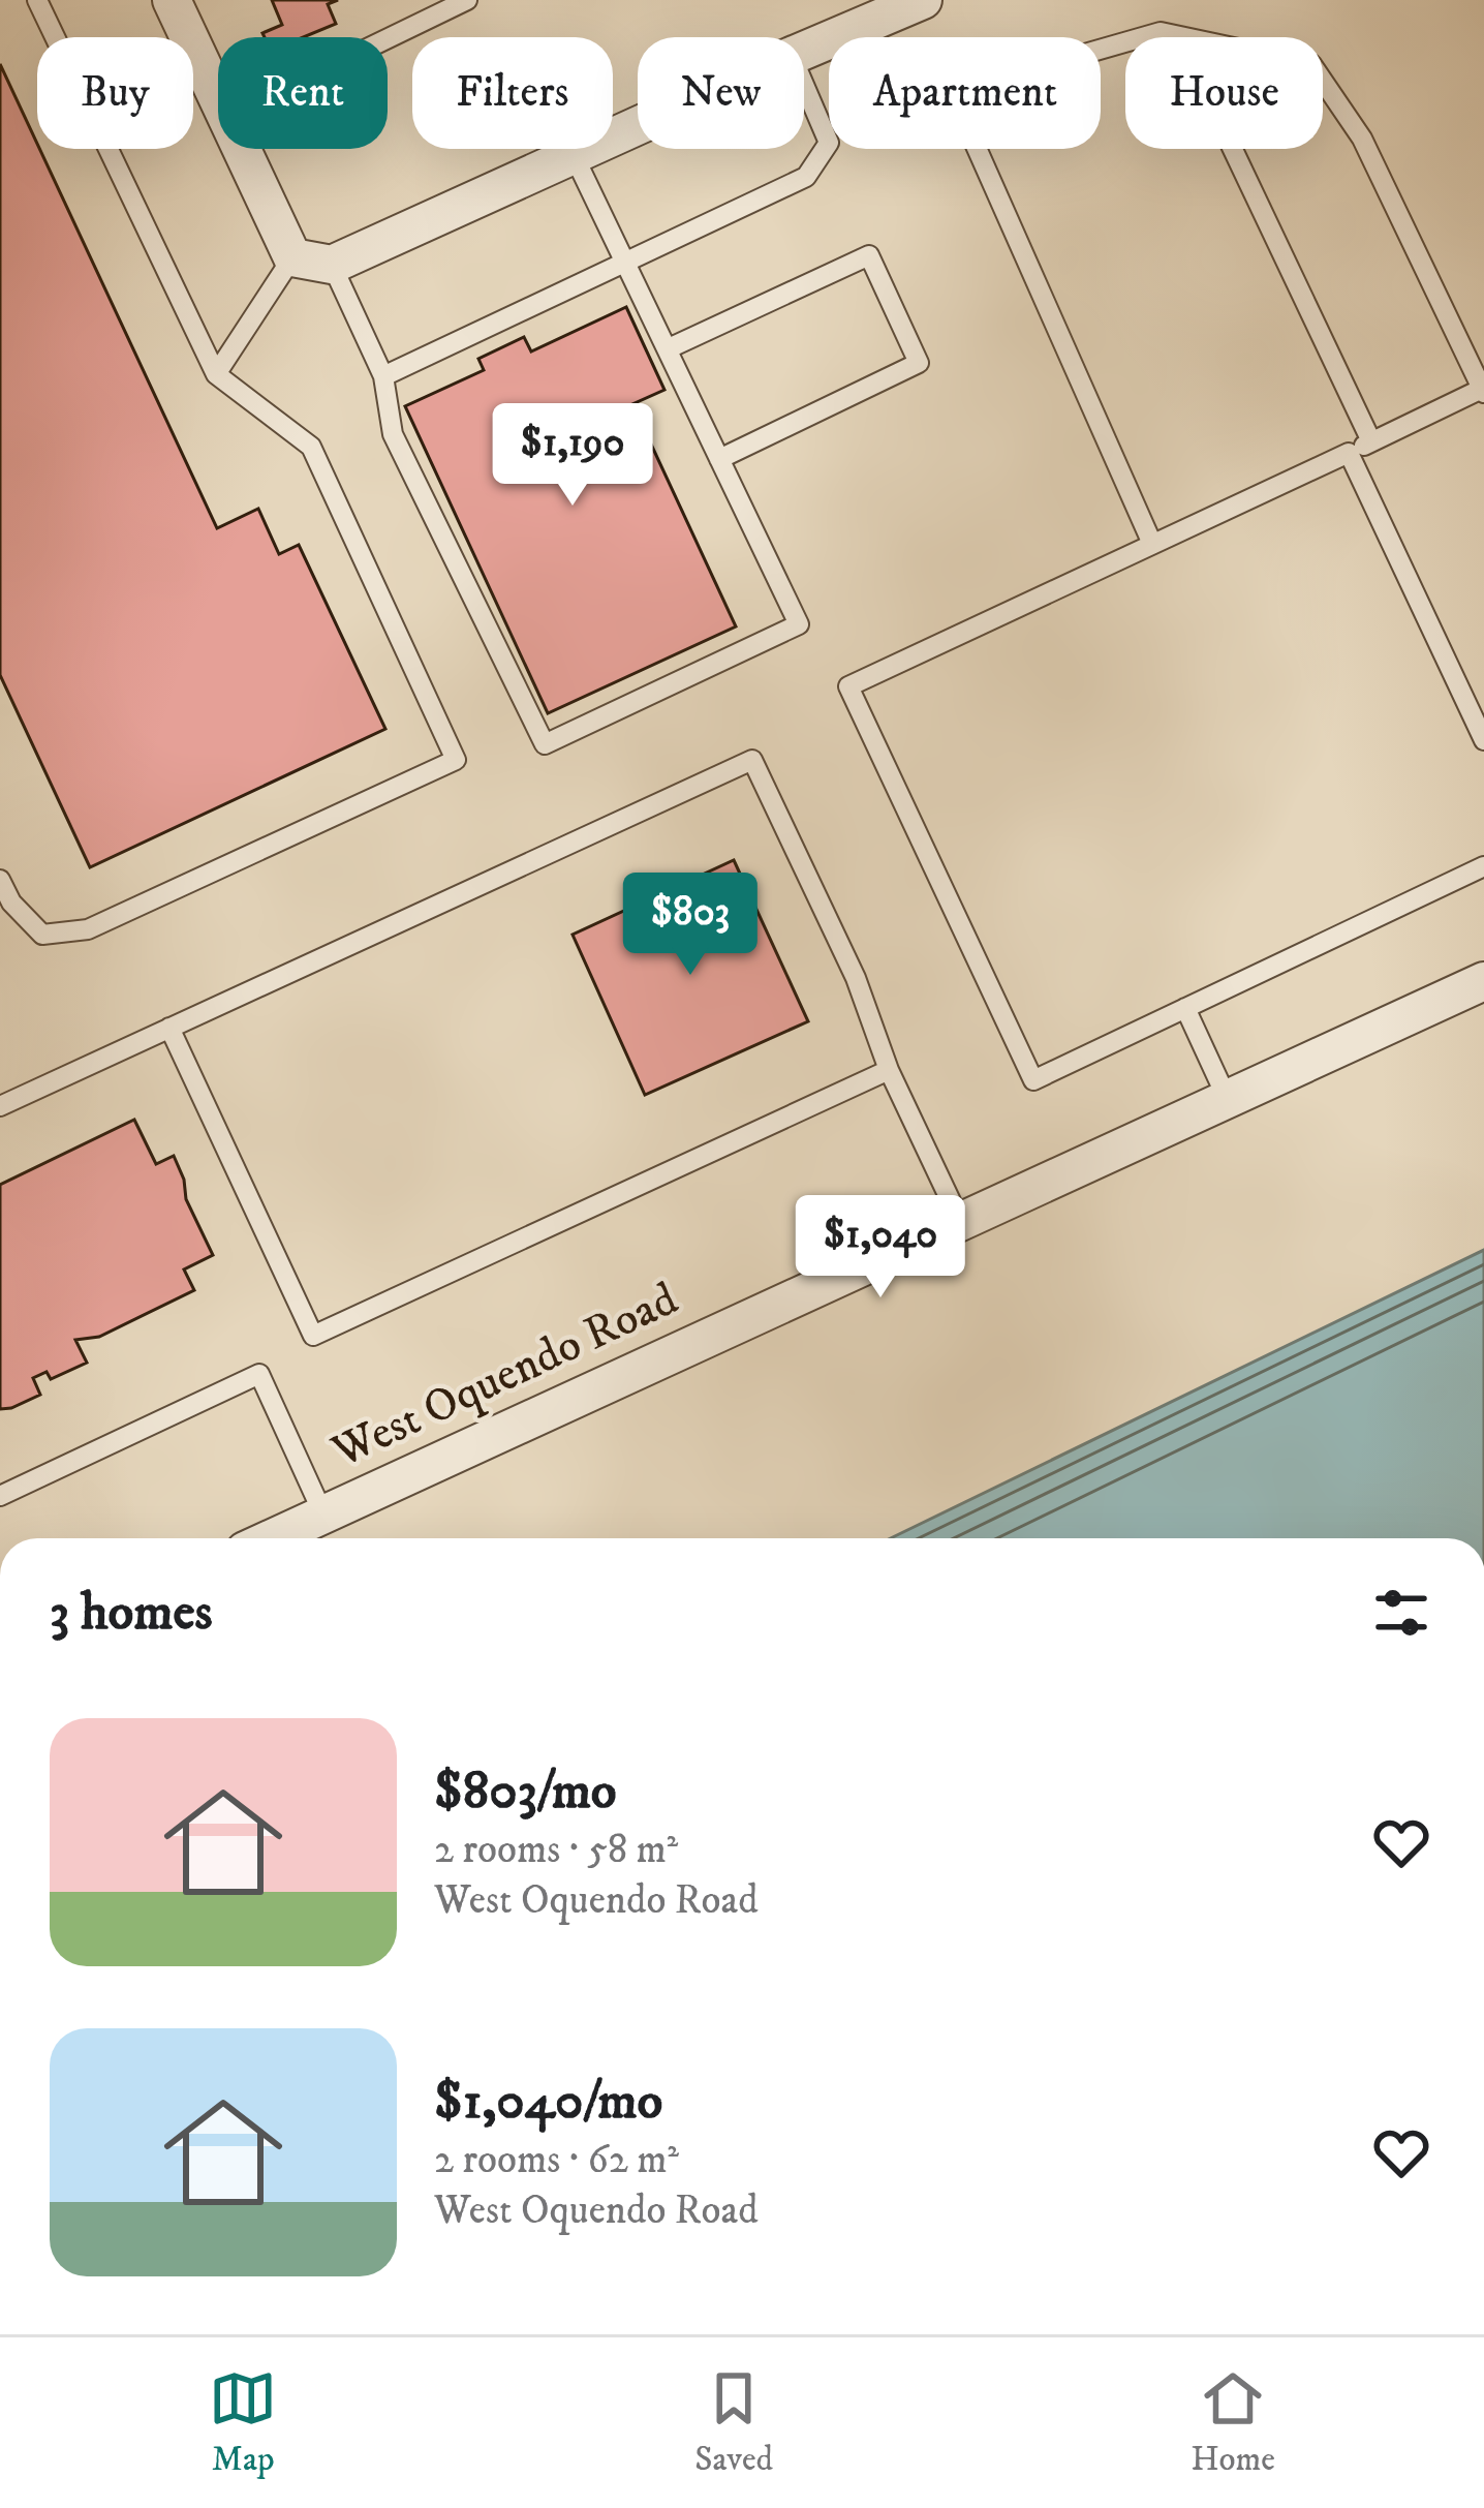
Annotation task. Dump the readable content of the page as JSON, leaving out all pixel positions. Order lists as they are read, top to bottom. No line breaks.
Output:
{"streets":{"street":["West Oquendo Road"]},"page":{"chip":["Buy","Rent","Filters","New","Apartment","House"],"price":["$1,190","$803","$1,040"],"heading":"3 homes","list":[{"name":"$803/mo","note":"2 rooms · 58 m² · West Oquendo Road"},{"name":"$1,040/mo","note":"2 rooms · 62 m² · West Oquendo Road"}],"tabs":["Map","Saved","Home"]}}
